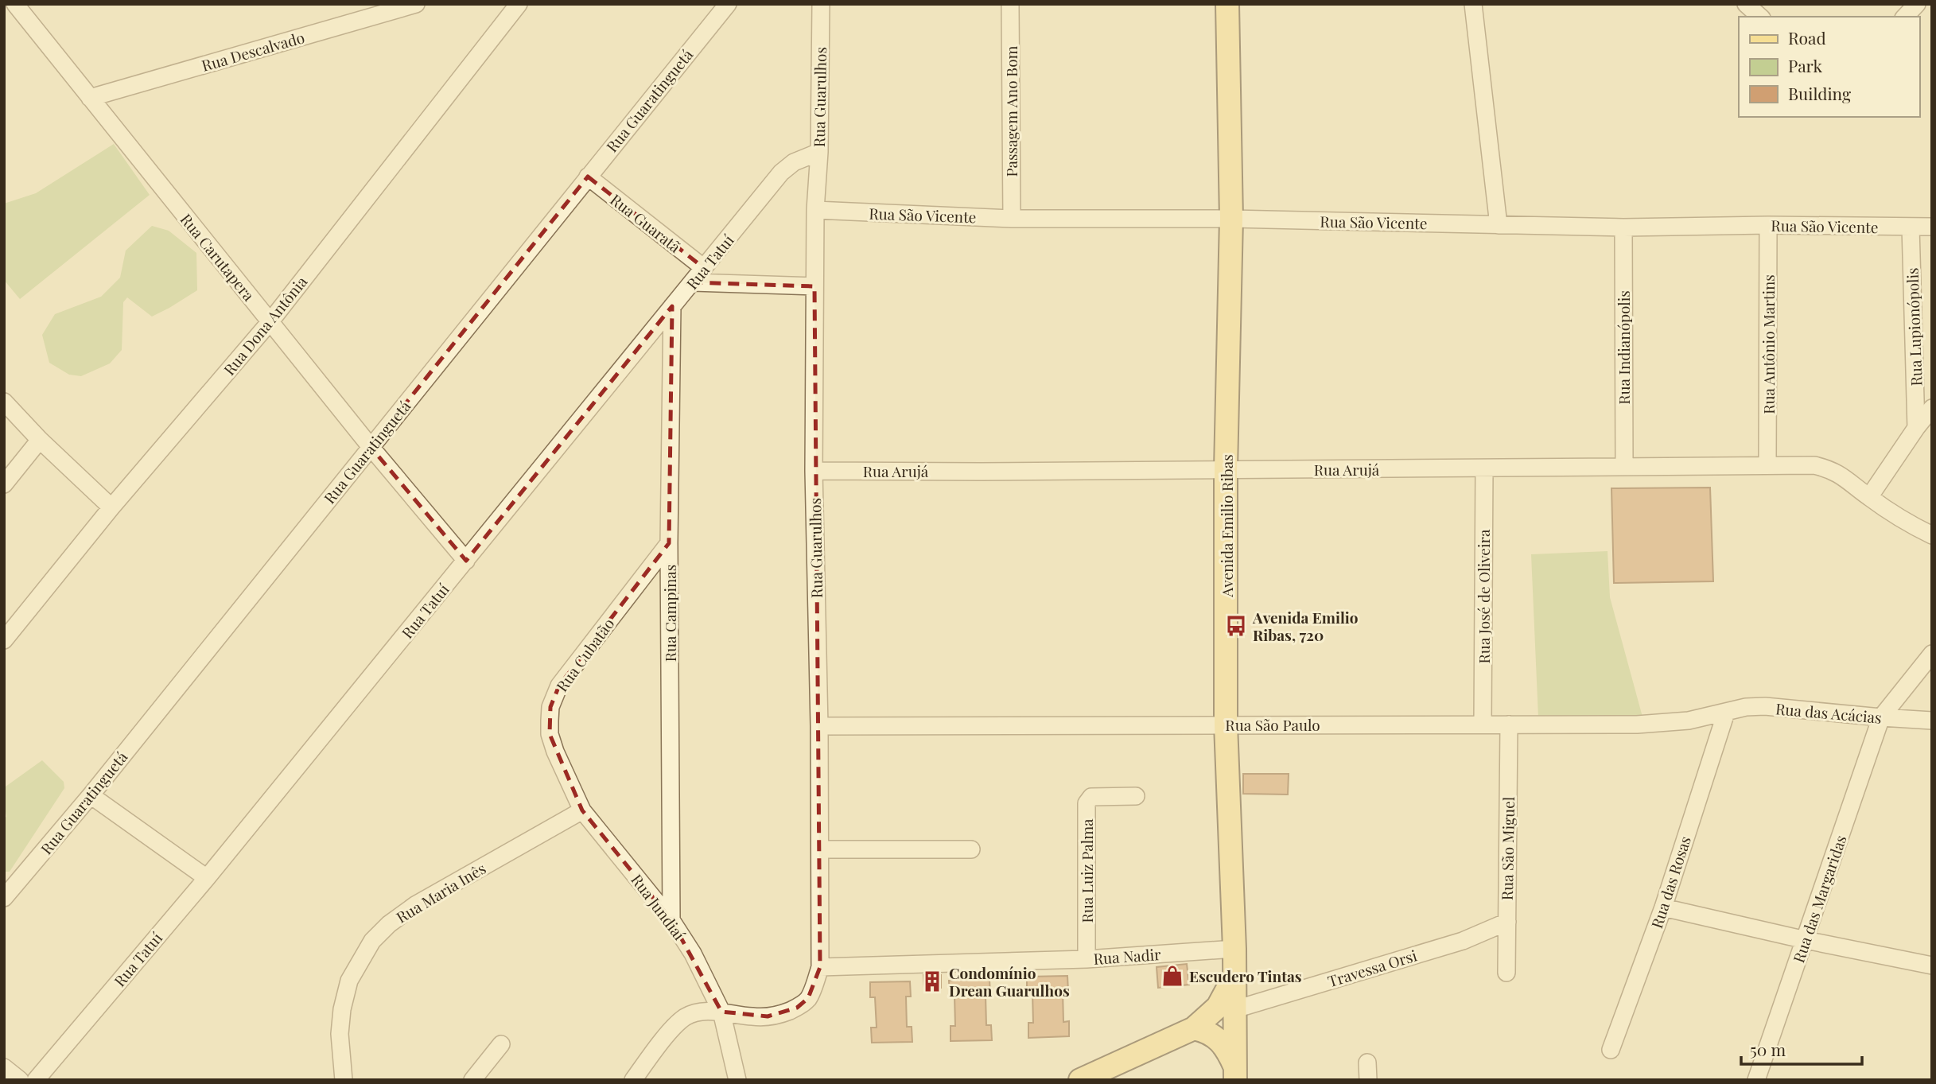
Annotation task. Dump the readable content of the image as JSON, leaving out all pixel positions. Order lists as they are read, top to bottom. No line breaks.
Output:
{"streets":{"main road":["Avenida Emilio Ribas"],"street":["Rua Descalvado","Rua Guarulhos","Rua Guaratinguetá","Passagem Ano Bom","Rua São Vicente","Rua Guaratã","Rua Carutapera","Rua Tatuí","Rua Dona Antônia","Rua Lupionópolis","Rua Antônio Martins","Rua Indianópolis","Rua Arujá","Rua José de Oliveira","Rua Campinas","Rua Cubatão","Rua das Acácias","Rua São Paulo","Rua São Miguel","Rua Luiz Palma","Rua das Rosas","Rua Maria Inês","Rua das Margaridas","Rua Jundiaí","Rua Nadir","Travessa Orsi"]},"crossings":[["Rua Descalvado","Rua Carutapera"],["Rua Guarulhos","Rua São Vicente"],["Rua Guarulhos","Rua Tatuí"],["Rua Guarulhos","Rua Arujá"],["Rua Guarulhos","Rua São Paulo"],["Rua Guarulhos","Rua Jundiaí"],["Rua Guarulhos","Rua Nadir"],["Rua Guaratinguetá","Rua Guaratã"],["Rua Guaratinguetá","Rua Carutapera"],["Passagem Ano Bom","Rua São Vicente"],["Rua São Vicente","Rua Lupionópolis"],["Rua São Vicente","Rua Antônio Martins"],["Rua São Vicente","Rua Indianópolis"],["Rua São Vicente","Avenida Emilio Ribas"],["Rua Guaratã","Rua Tatuí"],["Rua Carutapera","Rua Tatuí"],["Rua Carutapera","Rua Dona Antônia"],["Rua Tatuí","Rua Campinas"],["Rua Antônio Martins","Rua Arujá"],["Rua Indianópolis","Rua Arujá"],["Rua Arujá","Avenida Emilio Ribas"],["Rua Arujá","Rua José de Oliveira"],["Avenida Emilio Ribas","Rua São Paulo"],["Avenida Emilio Ribas","Rua Nadir"],["Avenida Emilio Ribas","Travessa Orsi"],["Rua José de Oliveira","Rua São Paulo"],["Rua Campinas","Rua Cubatão"],["Rua Campinas","Rua Jundiaí"],["Rua Cubatão","Rua Maria Inês"],["Rua Cubatão","Rua Jundiaí"],["Rua das Acácias","Rua São Paulo"],["Rua das Acácias","Rua das Rosas"],["Rua das Acácias","Rua das Margaridas"],["Rua São Paulo","Rua São Miguel"],["Rua São Paulo","Rua das Rosas"],["Rua São Miguel","Travessa Orsi"],["Rua Luiz Palma","Rua Nadir"],["Rua Maria Inês","Rua Jundiaí"]],"places":{"bus stop":["Avenida Emilio Ribas, 720"],"shop":["Escudero Tintas"],"building":["Condomínio Drean Guarulhos"]},"legend":["Road","Park","Building"],"scale_bar":"50 m"}
